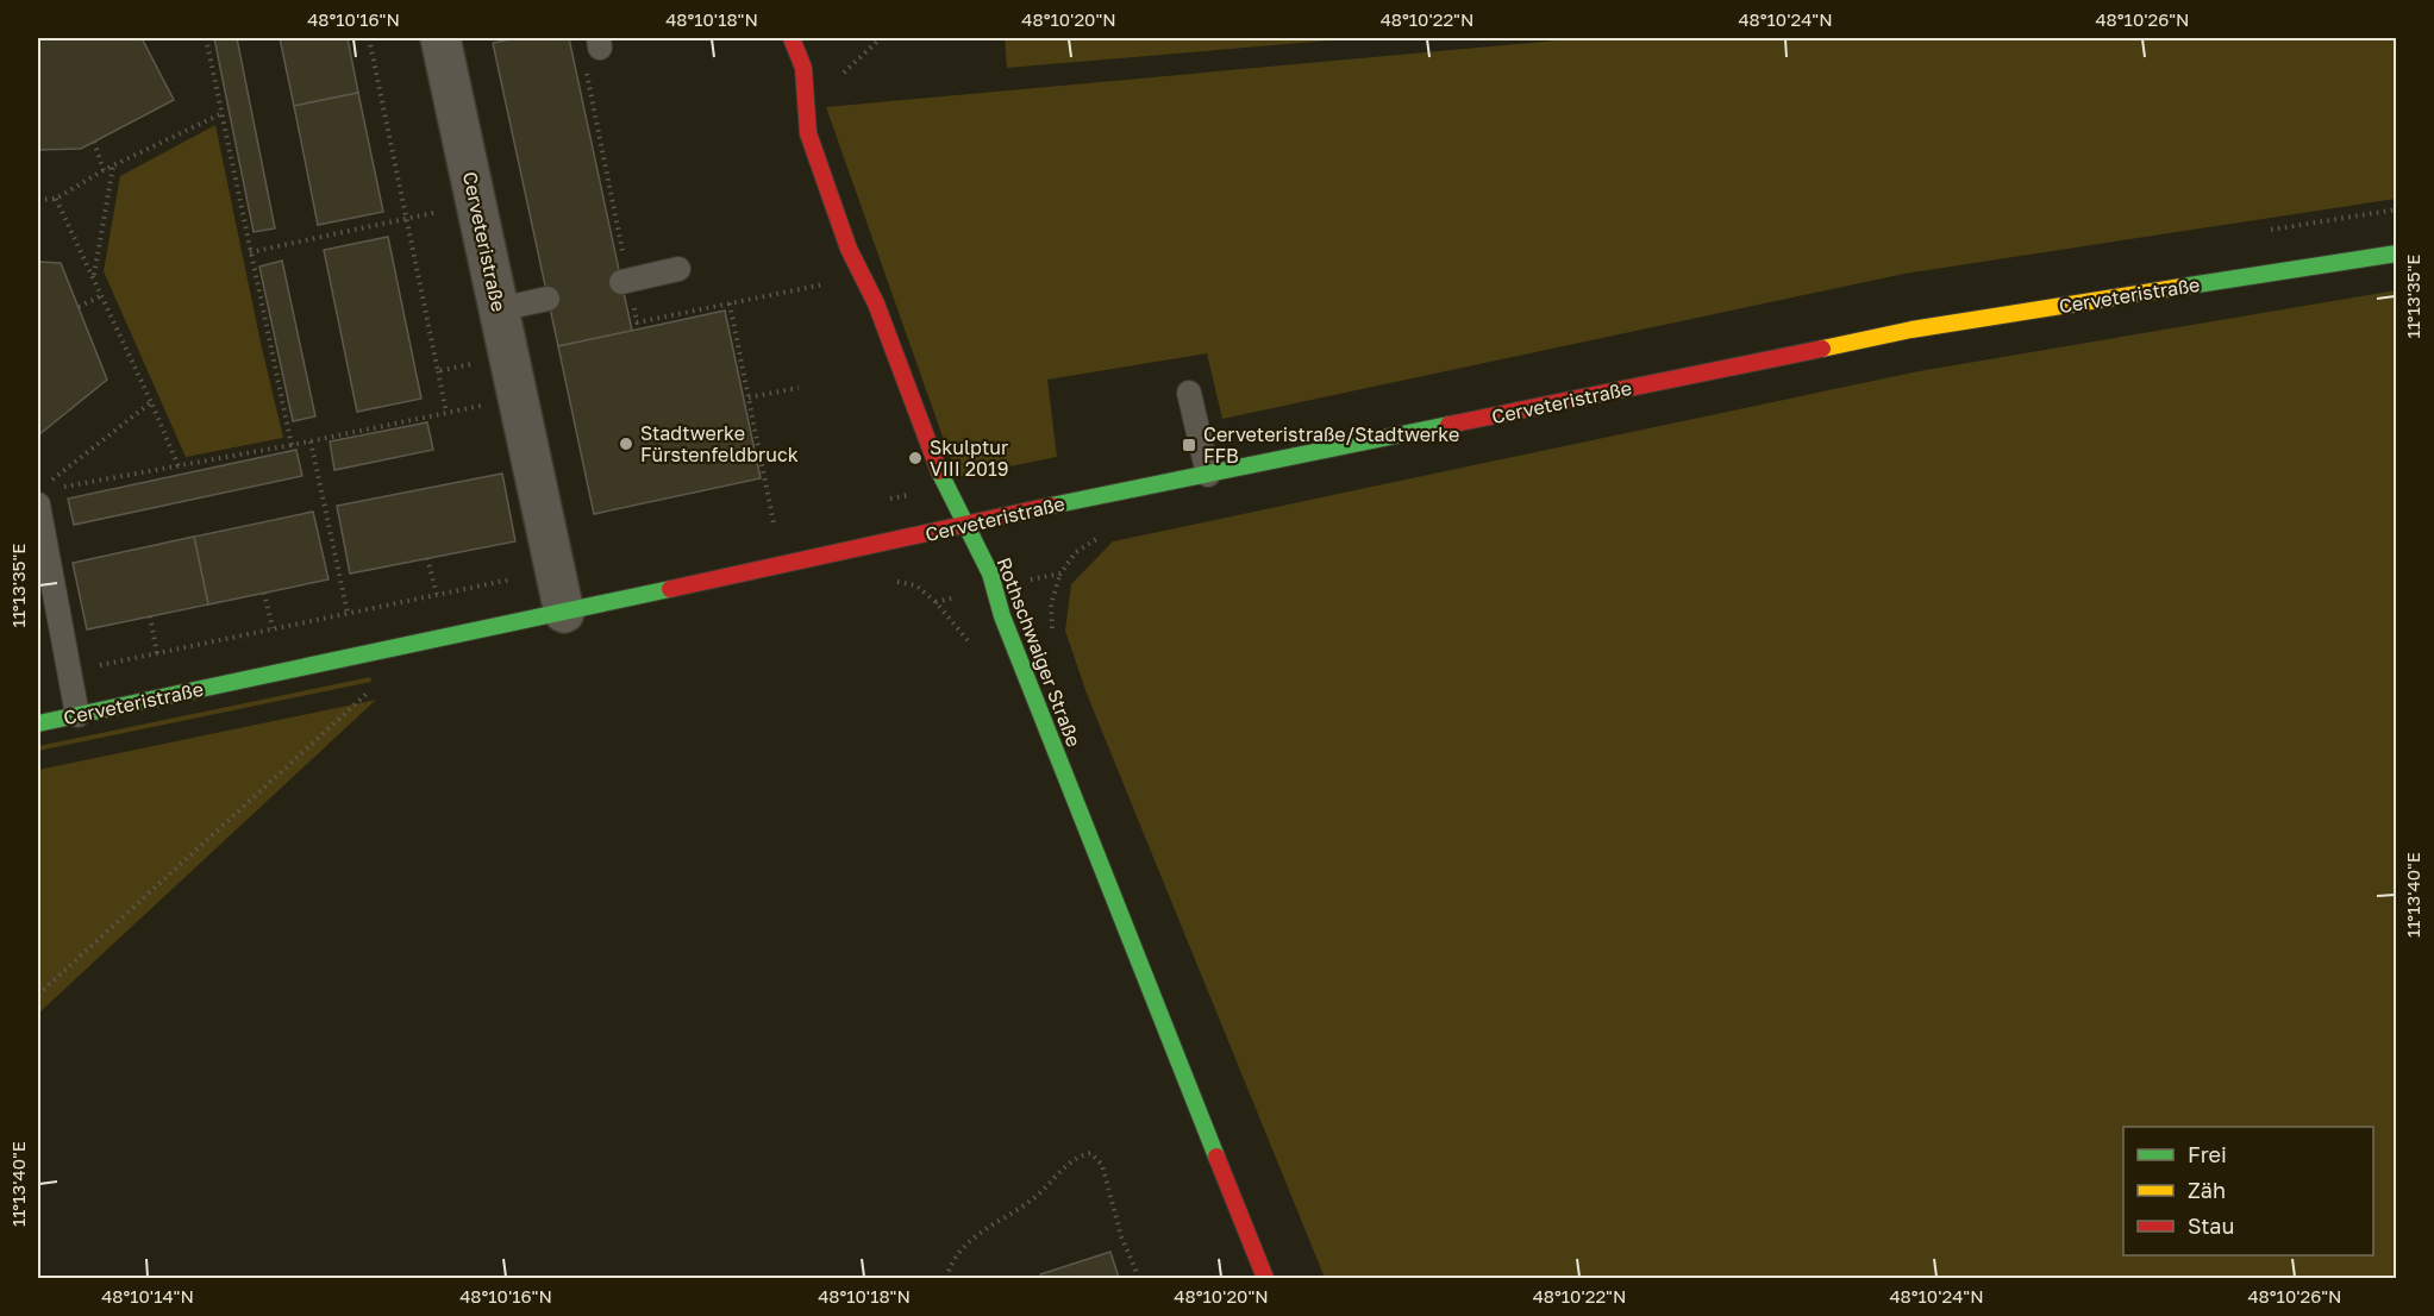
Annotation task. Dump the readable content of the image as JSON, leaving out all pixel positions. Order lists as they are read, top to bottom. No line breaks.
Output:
{"streets":{"street":["Cerveteristraße","Rothschwaiger Straße"]},"crossings":[["Cerveteristraße","Rothschwaiger Straße"]],"places":{"other":["Stadtwerke Fürstenfeldbruck","Skulptur VIII 2019"],"transit":["Cerveteristraße/Stadtwerke FFB"]},"legend":["Frei","Zäh","Stau"],"coordinates":["48°10'16\"N","48°10'18\"N","48°10'20\"N","48°10'22\"N","48°10'24\"N","48°10'26\"N","11°13'35\"E","11°13'40\"E","48°10'14\"N"]}
